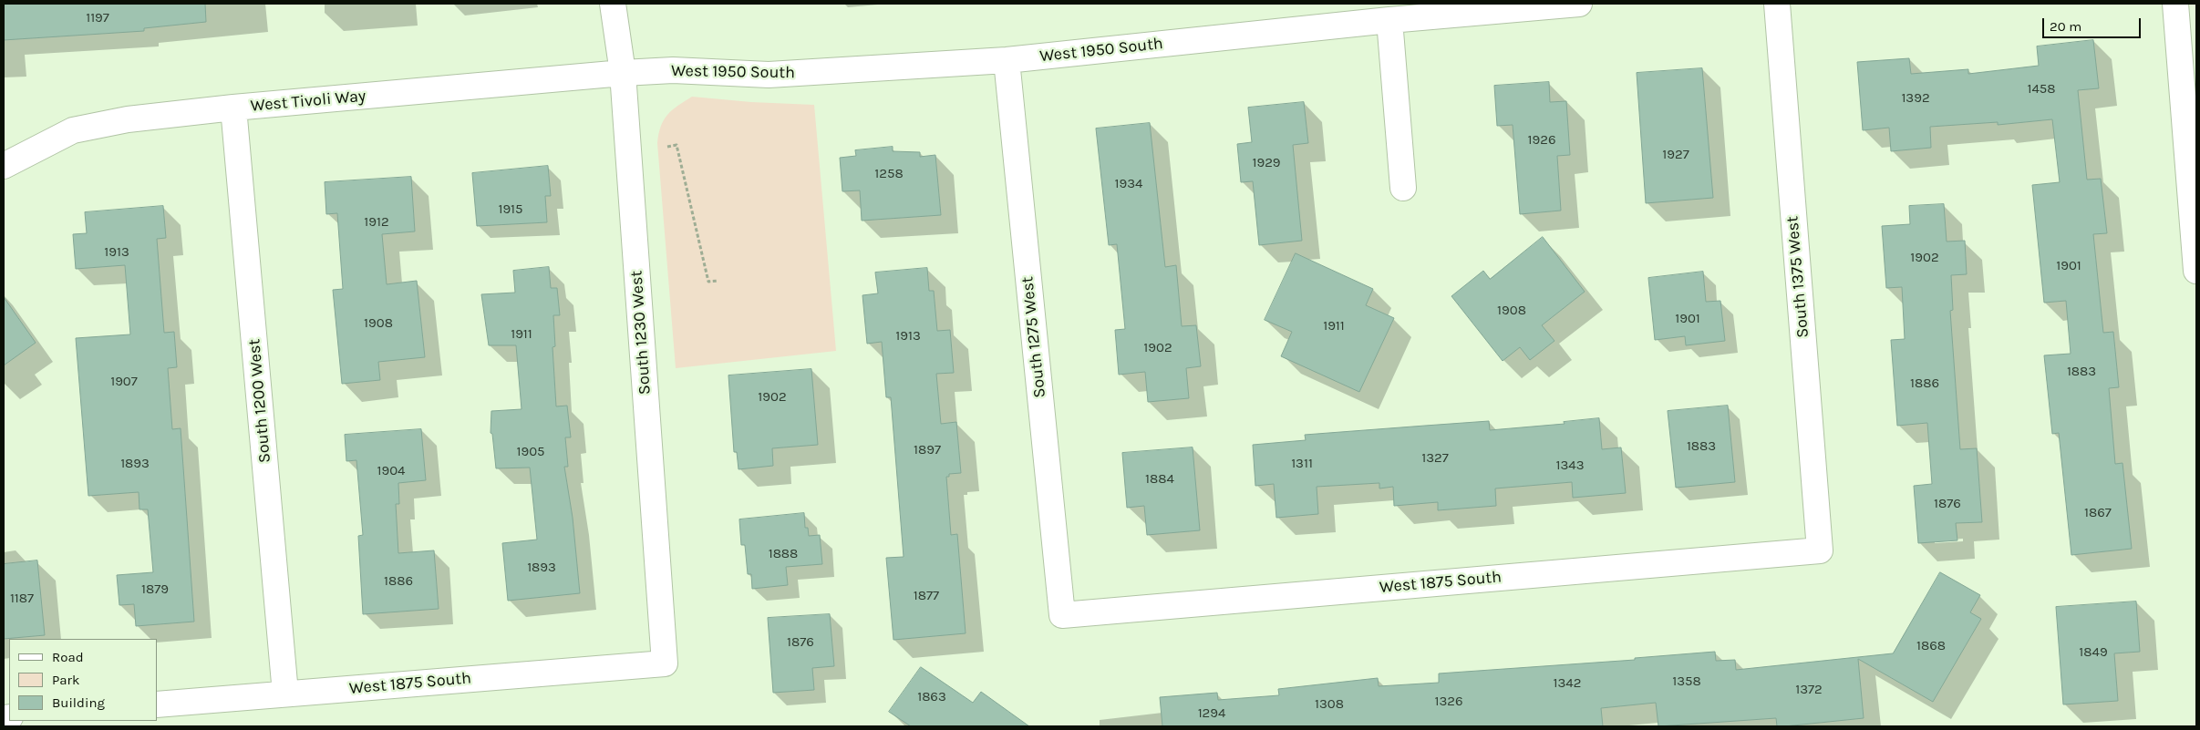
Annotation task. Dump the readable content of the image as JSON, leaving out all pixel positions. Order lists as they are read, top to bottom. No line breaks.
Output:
{"streets":{"street":["West 1950 South","West Tivoli Way","South 1375 West","South 1230 West","South 1275 West","South 1200 West","West 1875 South"]},"crossings":[["West 1950 South","West Tivoli Way"],["West 1950 South","South 1230 West"],["West 1950 South","South 1275 West"],["West Tivoli Way","South 1230 West"],["West Tivoli Way","South 1200 West"],["South 1375 West","West 1875 South"],["South 1230 West","West 1875 South"],["South 1275 West","West 1875 South"],["South 1200 West","West 1875 South"]],"house_numbers":["1197","1458","1392","1926","1927","1929","1258","1934","1915","1912","1913","1902","1901","1908","1901","1908","1911","1911","1913","1902","1883","1907","1886","1902","1883","1897","1905","1327","1893","1311","1343","1904","1884","1876","1867","1888","1893","1886","1879","1877","1187","1876","1868","1849","1358","1342","1372","1863","1326","1308","1294"],"legend":["Road","Park","Building"],"scale_bar":"20 m"}
